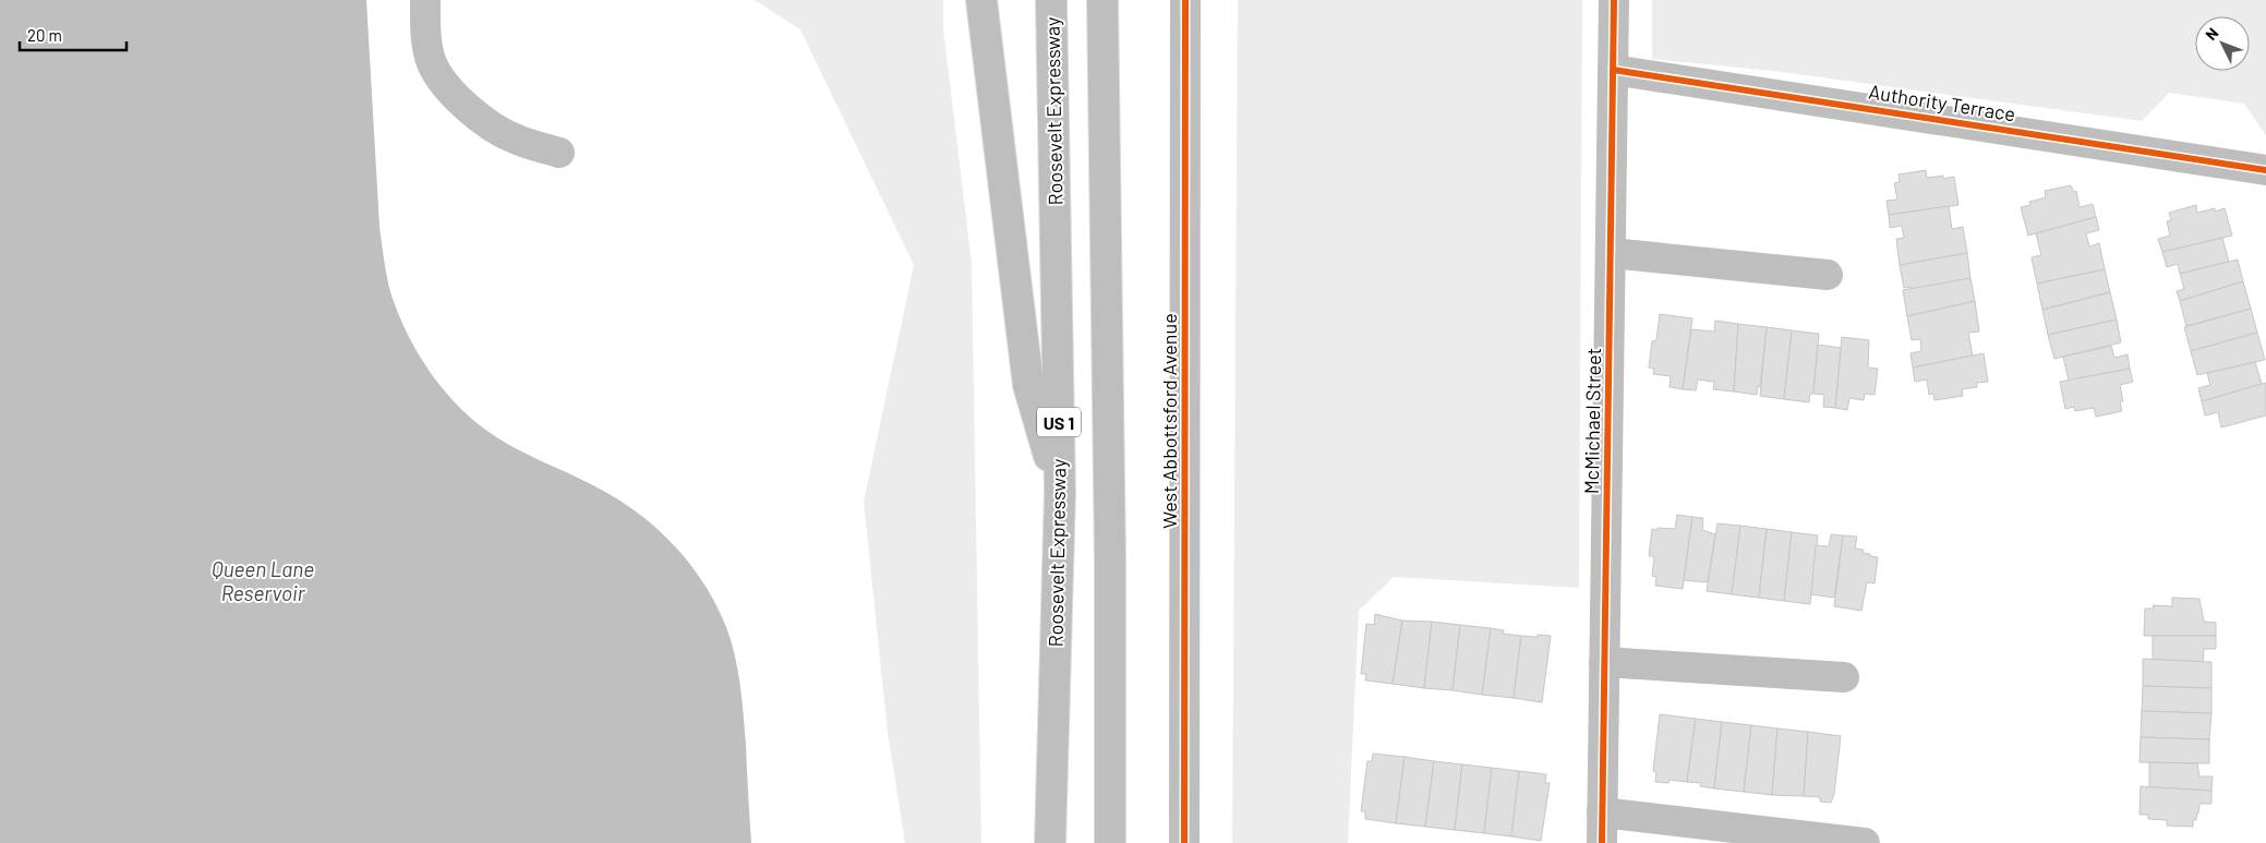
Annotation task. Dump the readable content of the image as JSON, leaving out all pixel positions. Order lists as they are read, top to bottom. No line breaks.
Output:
{"streets":{"main road":["Authority Terrace","Roosevelt Expressway","West Abbottsford Avenue","McMichael Street","US 1"]},"crossings":[["Authority Terrace","McMichael Street"]],"water":["Queen Lane Reservoir"],"scale_bar":"20 m","north":"top left"}
